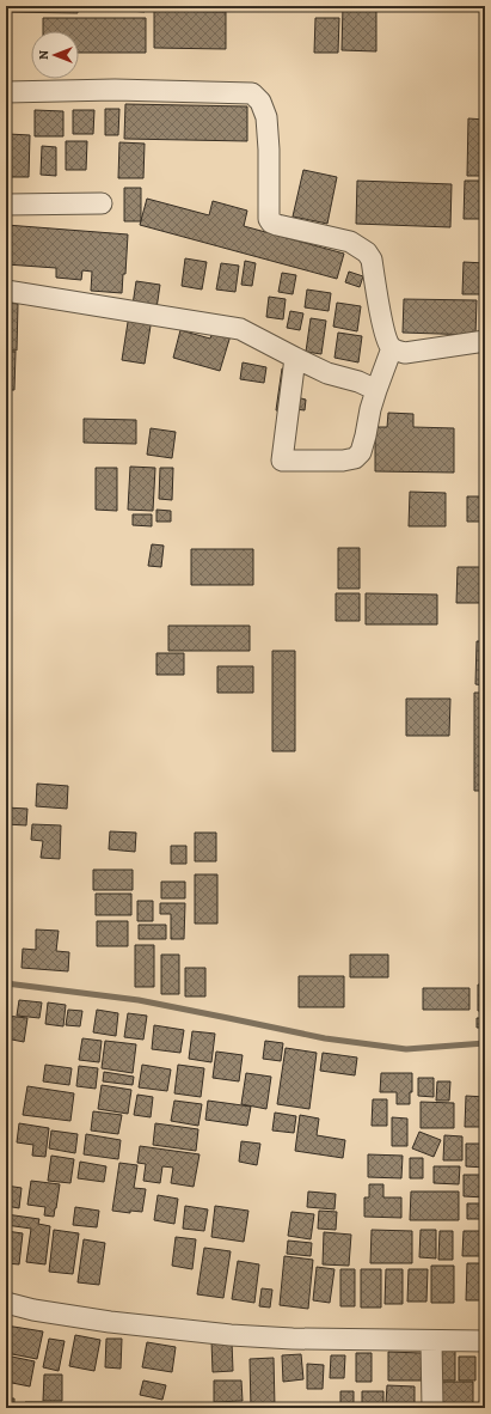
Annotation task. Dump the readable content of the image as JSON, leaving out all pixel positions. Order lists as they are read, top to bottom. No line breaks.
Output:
{"north":"left"}
